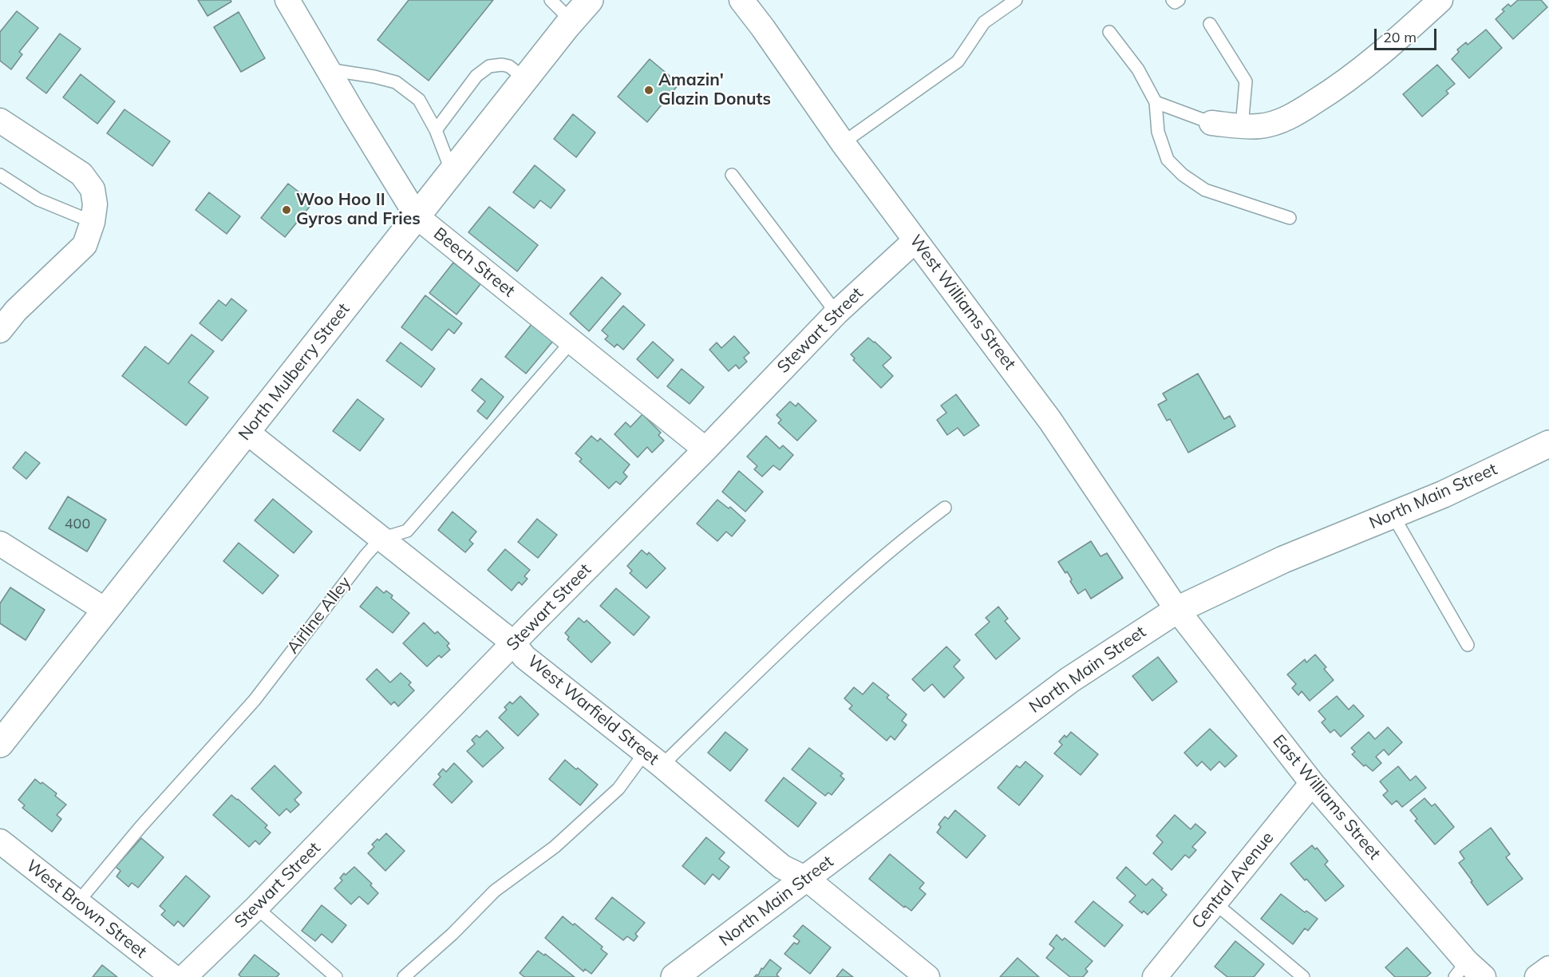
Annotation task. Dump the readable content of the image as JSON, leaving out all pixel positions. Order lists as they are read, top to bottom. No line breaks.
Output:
{"streets":{"street":["Beech Street","West Williams Street","Stewart Street","North Mulberry Street","North Main Street","West Warfield Street","East Williams Street","Central Avenue","West Brown Street"],"lane":["Airline Alley"]},"crossings":[["Beech Street","Stewart Street"],["Beech Street","North Mulberry Street"],["West Williams Street","Stewart Street"],["West Williams Street","North Main Street"],["West Williams Street","East Williams Street"],["Stewart Street","West Warfield Street"],["North Mulberry Street","West Warfield Street"],["North Main Street","West Warfield Street"],["North Main Street","East Williams Street"],["Airline Alley","West Warfield Street"],["Airline Alley","West Brown Street"],["East Williams Street","Central Avenue"]],"places":["Amazin' Glazin Donuts","Woo Hoo II Gyros and Fries"],"house_numbers":["400"],"scale_bar":"20 m"}
